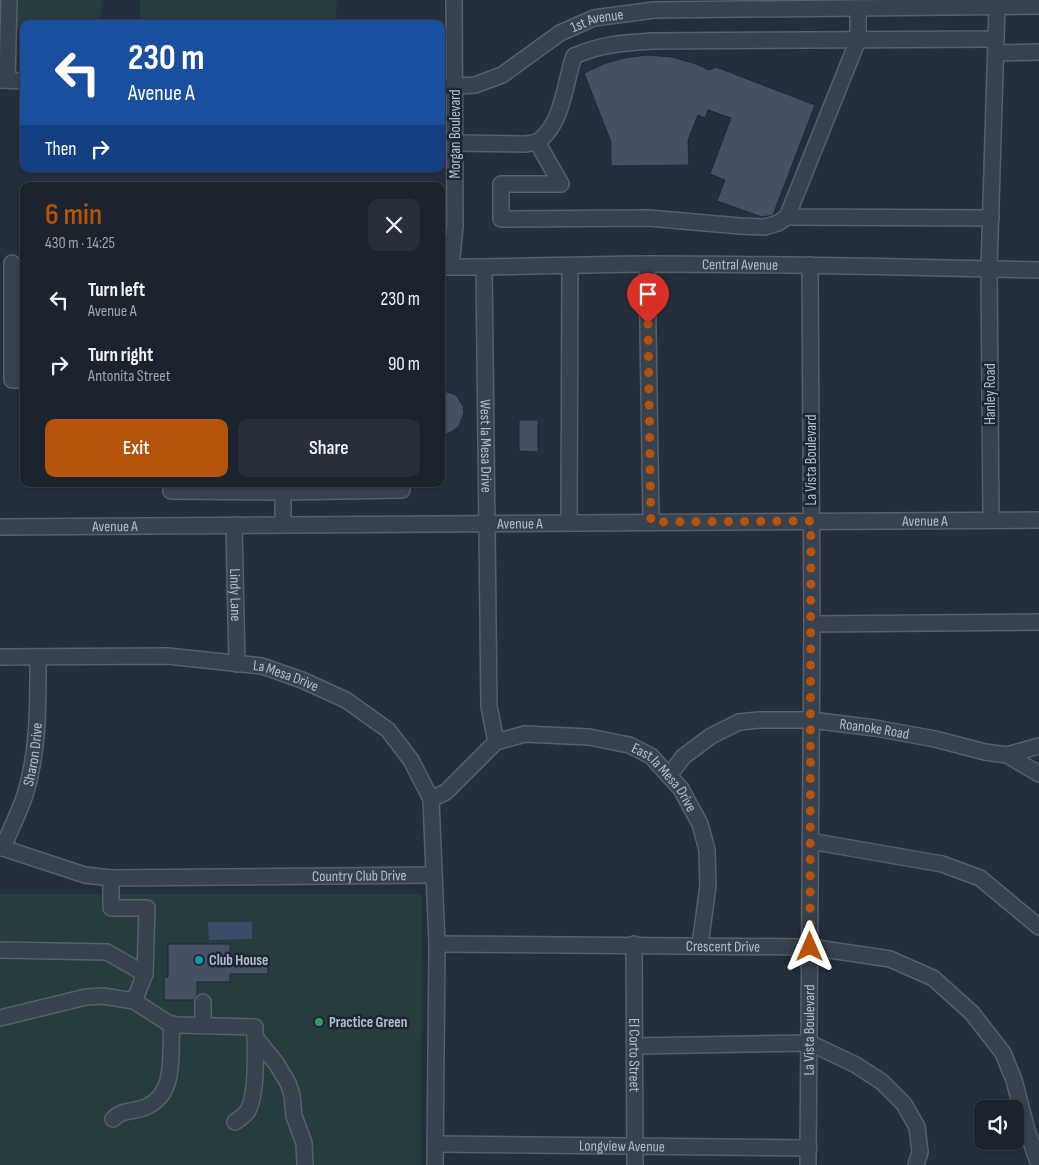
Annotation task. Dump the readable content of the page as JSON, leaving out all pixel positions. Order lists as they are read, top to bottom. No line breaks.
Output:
{"streets":{"street":["1st Avenue","Morgan Boulevard","Central Avenue","Hanley Road","West la Mesa Drive","La Vista Boulevard","Avenue A","Lindy Lane","La Mesa Drive","Roanoke Road","Sharon Drive","East la Mesa Drive","Country Club Drive","Crescent Drive","El Corto Street","Longview Avenue"]},"crossings":[["1st Avenue","Morgan Boulevard"],["1st Avenue","Hanley Road"],["Morgan Boulevard","Central Avenue"],["Central Avenue","Hanley Road"],["Central Avenue","West la Mesa Drive"],["Central Avenue","La Vista Boulevard"],["Hanley Road","Avenue A"],["West la Mesa Drive","Avenue A"],["West la Mesa Drive","East la Mesa Drive"],["La Vista Boulevard","Avenue A"],["La Vista Boulevard","Roanoke Road"],["La Vista Boulevard","Crescent Drive"],["La Vista Boulevard","Longview Avenue"],["Avenue A","Lindy Lane"],["Lindy Lane","La Mesa Drive"],["La Mesa Drive","Sharon Drive"],["Roanoke Road","East la Mesa Drive"],["Sharon Drive","Country Club Drive"],["East la Mesa Drive","Crescent Drive"],["Crescent Drive","El Corto Street"],["El Corto Street","Longview Avenue"]],"places":["Club House","Practice Green"],"page":{"turn":["230 m","Avenue A"],"then":"Then","heading":["6 min","430 m · 14:25"],"list":[{"name":"Turn left","note":"Avenue A","value":"230 m"},{"name":"Turn right","note":"Antonita Street","value":"90 m"}],"buttons":["Exit","Share"]}}
